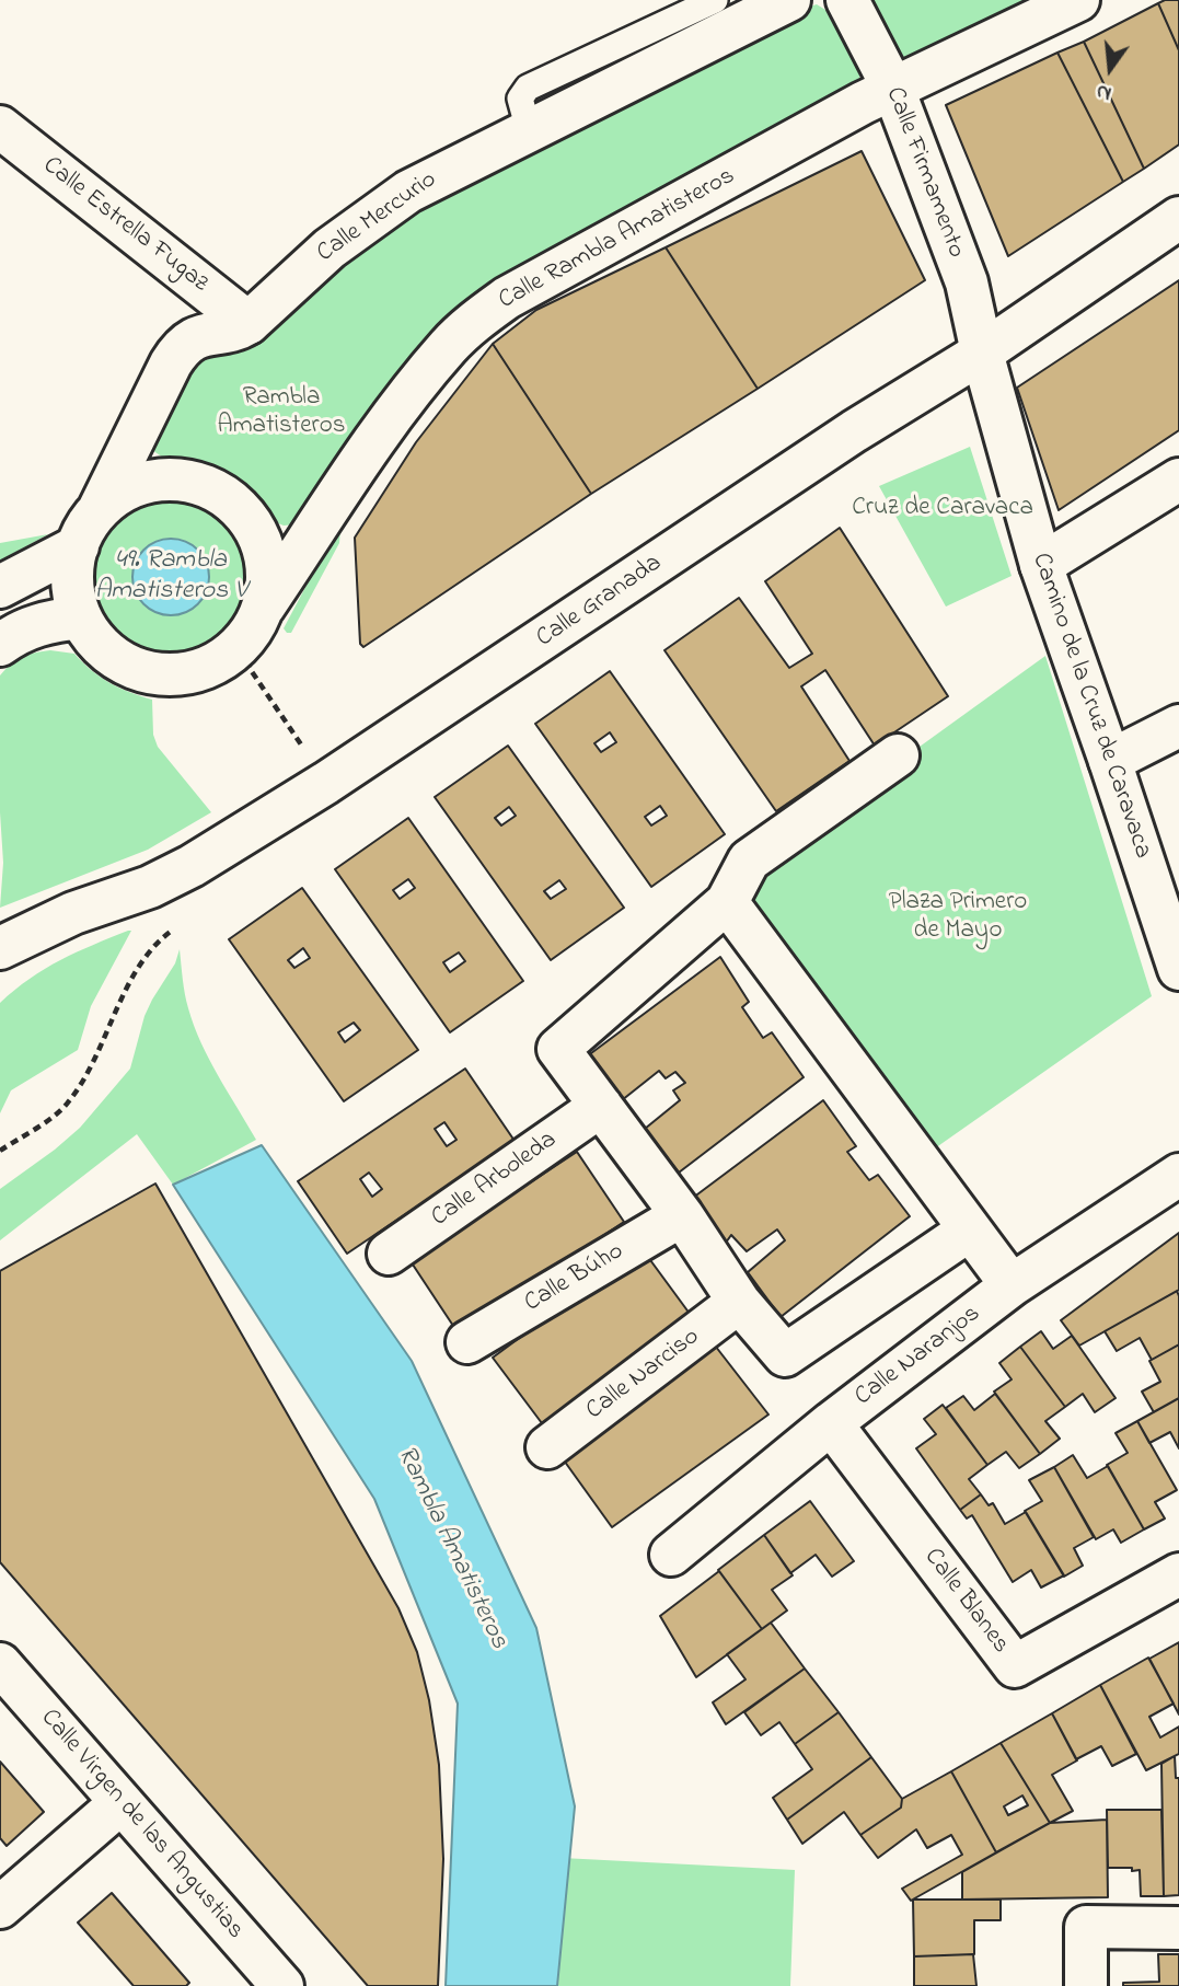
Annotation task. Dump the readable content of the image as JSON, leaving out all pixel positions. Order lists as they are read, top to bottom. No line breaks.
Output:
{"streets":{"street":["Calle Firmamento","Calle Mercurio","Calle Estrella Fugaz","Calle Rambla Amatisteros","Calle Granada","Camino de la Cruz de Caravaca","Calle Arboleda","Calle Búho","Calle Naranjos","Calle Narciso","Calle Blanes","Calle Virgen de las Angustias"]},"crossings":[["Calle Firmamento","Calle Rambla Amatisteros"],["Calle Firmamento","Calle Granada"],["Calle Firmamento","Camino de la Cruz de Caravaca"],["Calle Mercurio","Calle Estrella Fugaz"],["Calle Granada","Camino de la Cruz de Caravaca"],["Calle Naranjos","Calle Blanes"]],"water":["49. Rambla Amatisteros V","Rambla Amatisteros"],"parks":["Rambla Amatisteros","Cruz de Caravaca","Plaza Primero de Mayo"],"north":"bottom"}
